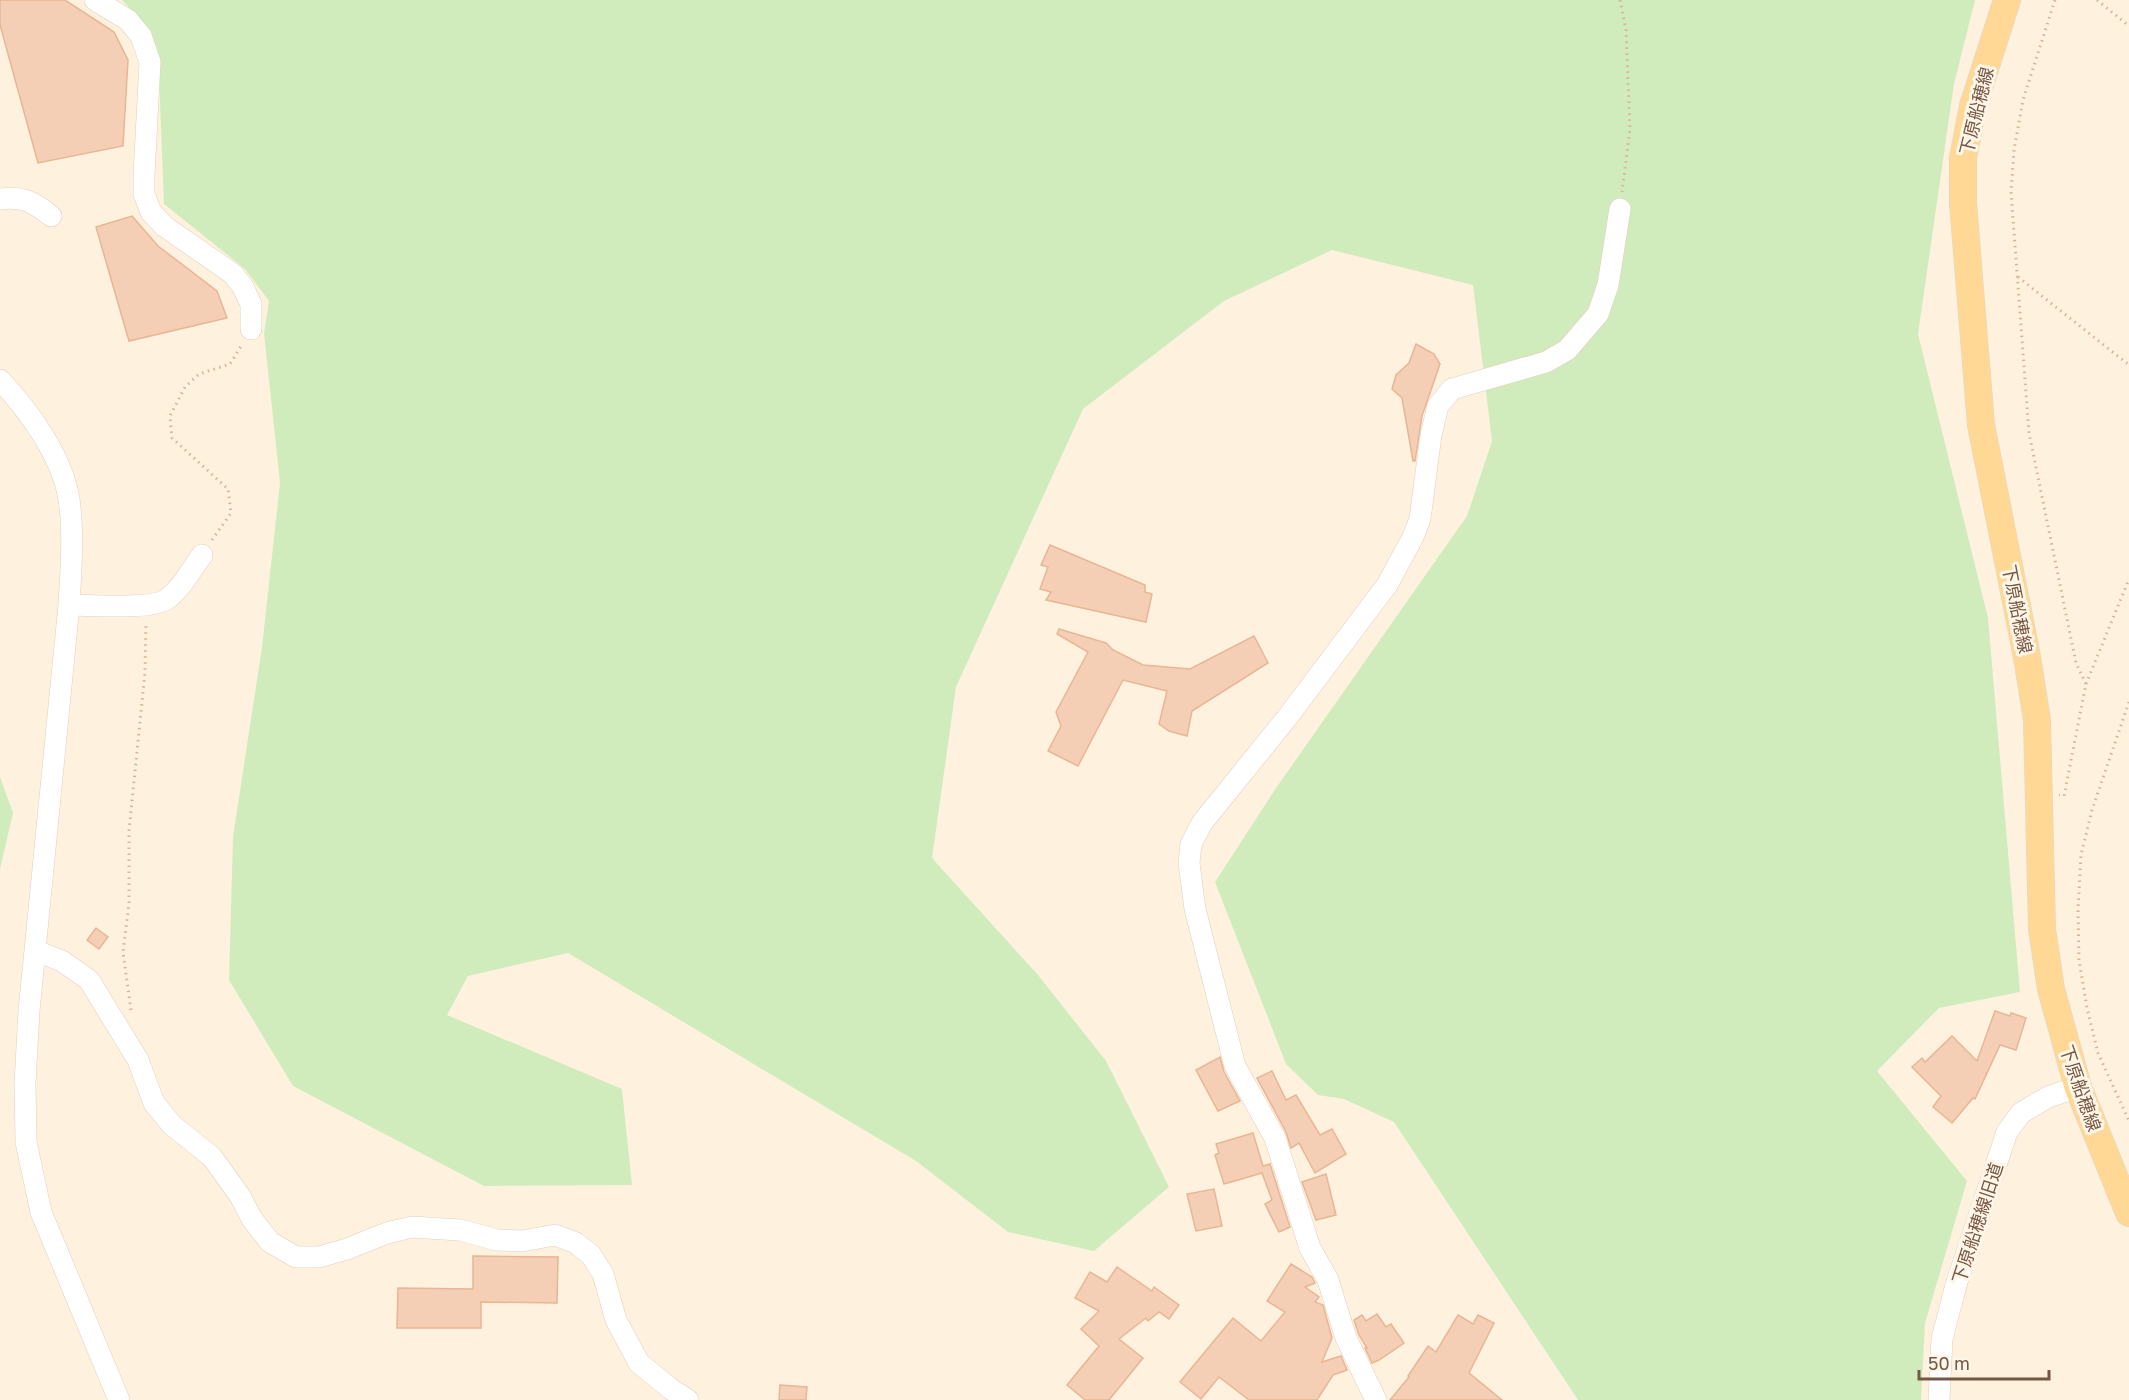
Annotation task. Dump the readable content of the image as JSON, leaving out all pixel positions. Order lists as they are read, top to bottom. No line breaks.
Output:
{"streets":{"main road":["下原船穂線"],"street":["下原船穂線旧道"]},"crossings":[["下原船穂線","下原船穂線旧道"]],"scale_bar":"50 m"}
